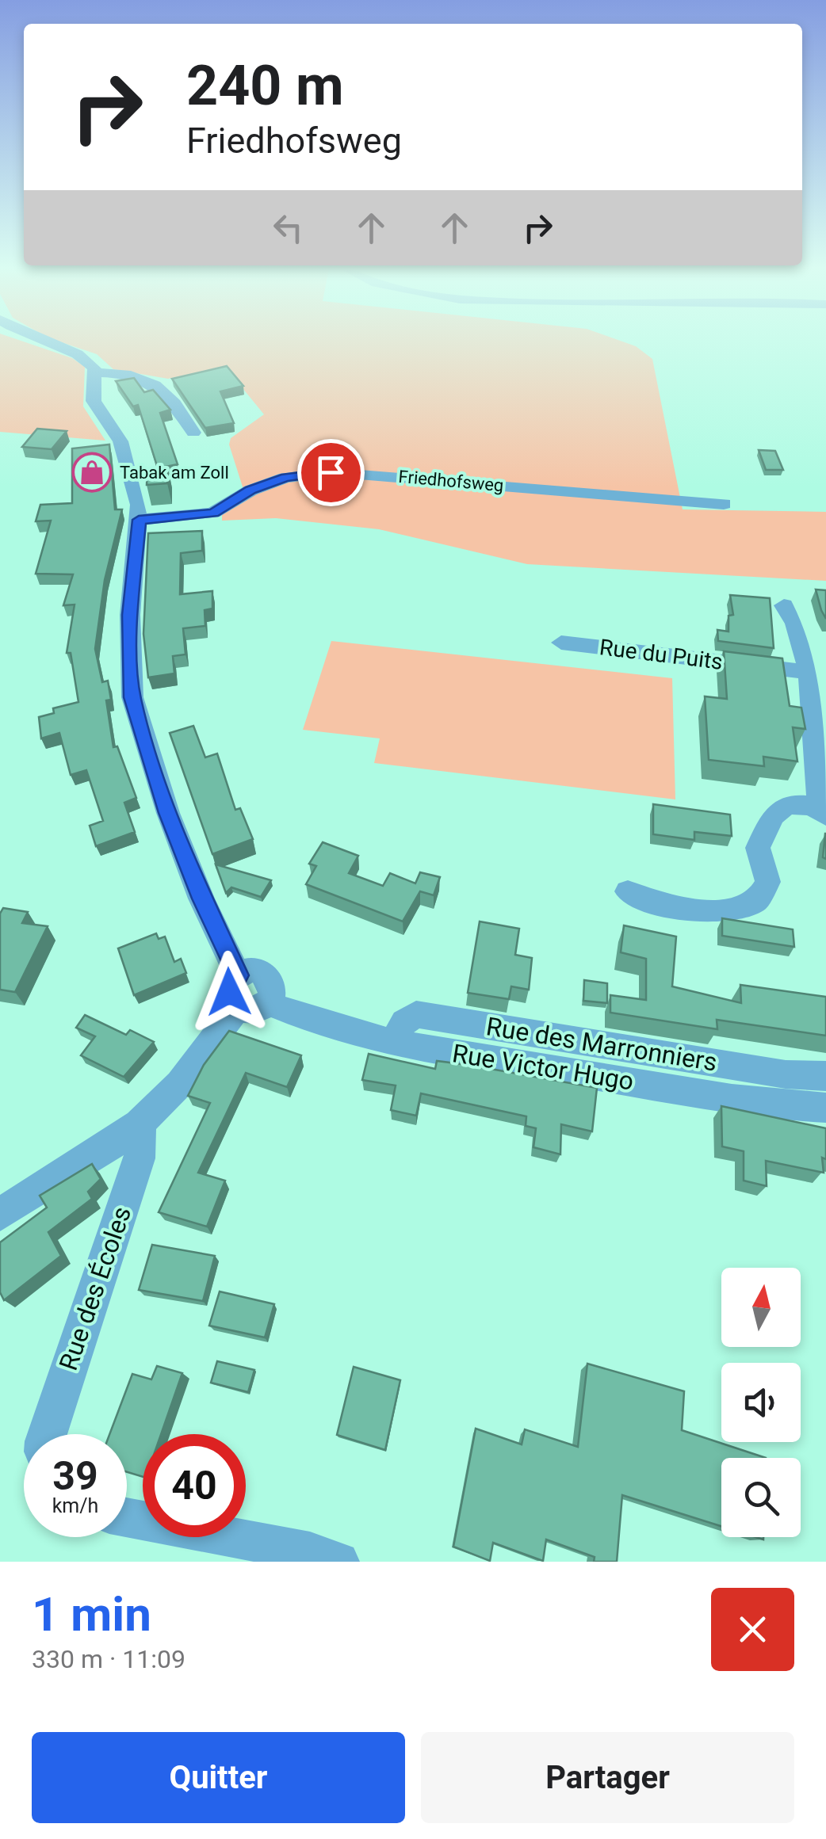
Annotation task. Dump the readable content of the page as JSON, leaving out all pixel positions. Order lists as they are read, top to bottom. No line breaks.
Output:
{"streets":{"street":["Friedhofsweg","Rue du Puits","Rue des Marronniers","Rue Victor Hugo","Rue des Écoles"]},"crossings":[["Rue des Marronniers","Rue Victor Hugo"]],"places":{"shop":["Tabak am Zoll"]},"north":"top","page":{"turn":["240 m","Friedhofsweg"],"speed":"39 km/h","limit":"40","heading":["1 min","330 m · 11:09"],"buttons":["Quitter","Partager"]}}
